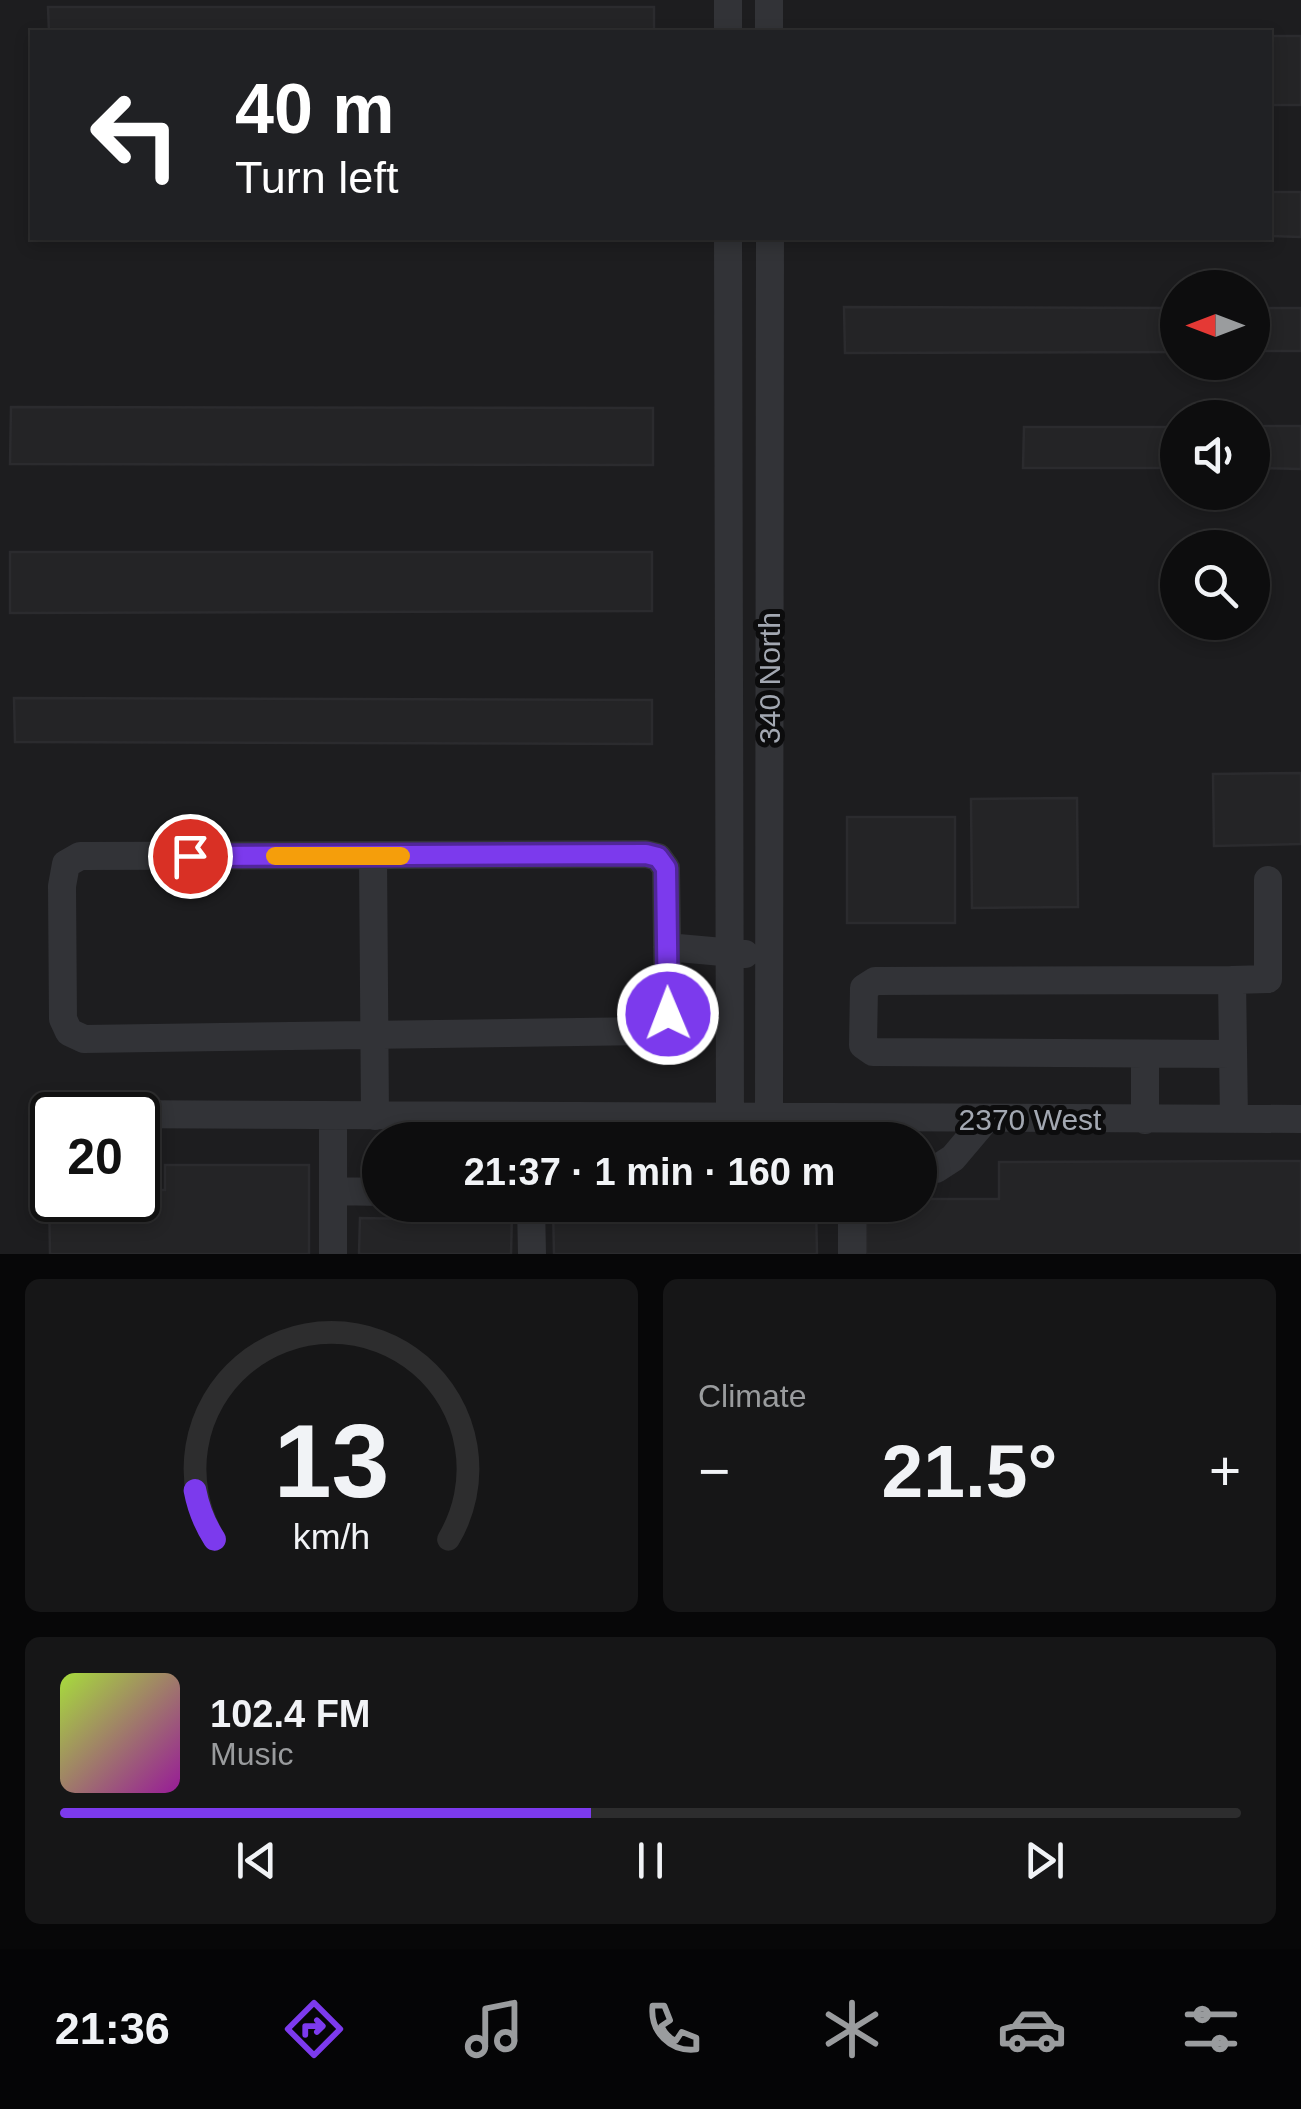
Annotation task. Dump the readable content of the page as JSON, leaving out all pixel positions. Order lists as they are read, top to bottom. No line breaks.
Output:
{"streets":{"street":["340 North","2370 West"]},"crossings":[["340 North","2370 West"]],"north":"left","page":{"turn":["40 m","Turn left"],"limit":"20","trip":"21:37 · 1 min · 160 m","tile":"Climate","heat":["−","21.5°","+"],"song":["102.4 FM","Music"],"tabs":"21:36","gauge":["13","km/h"]}}
